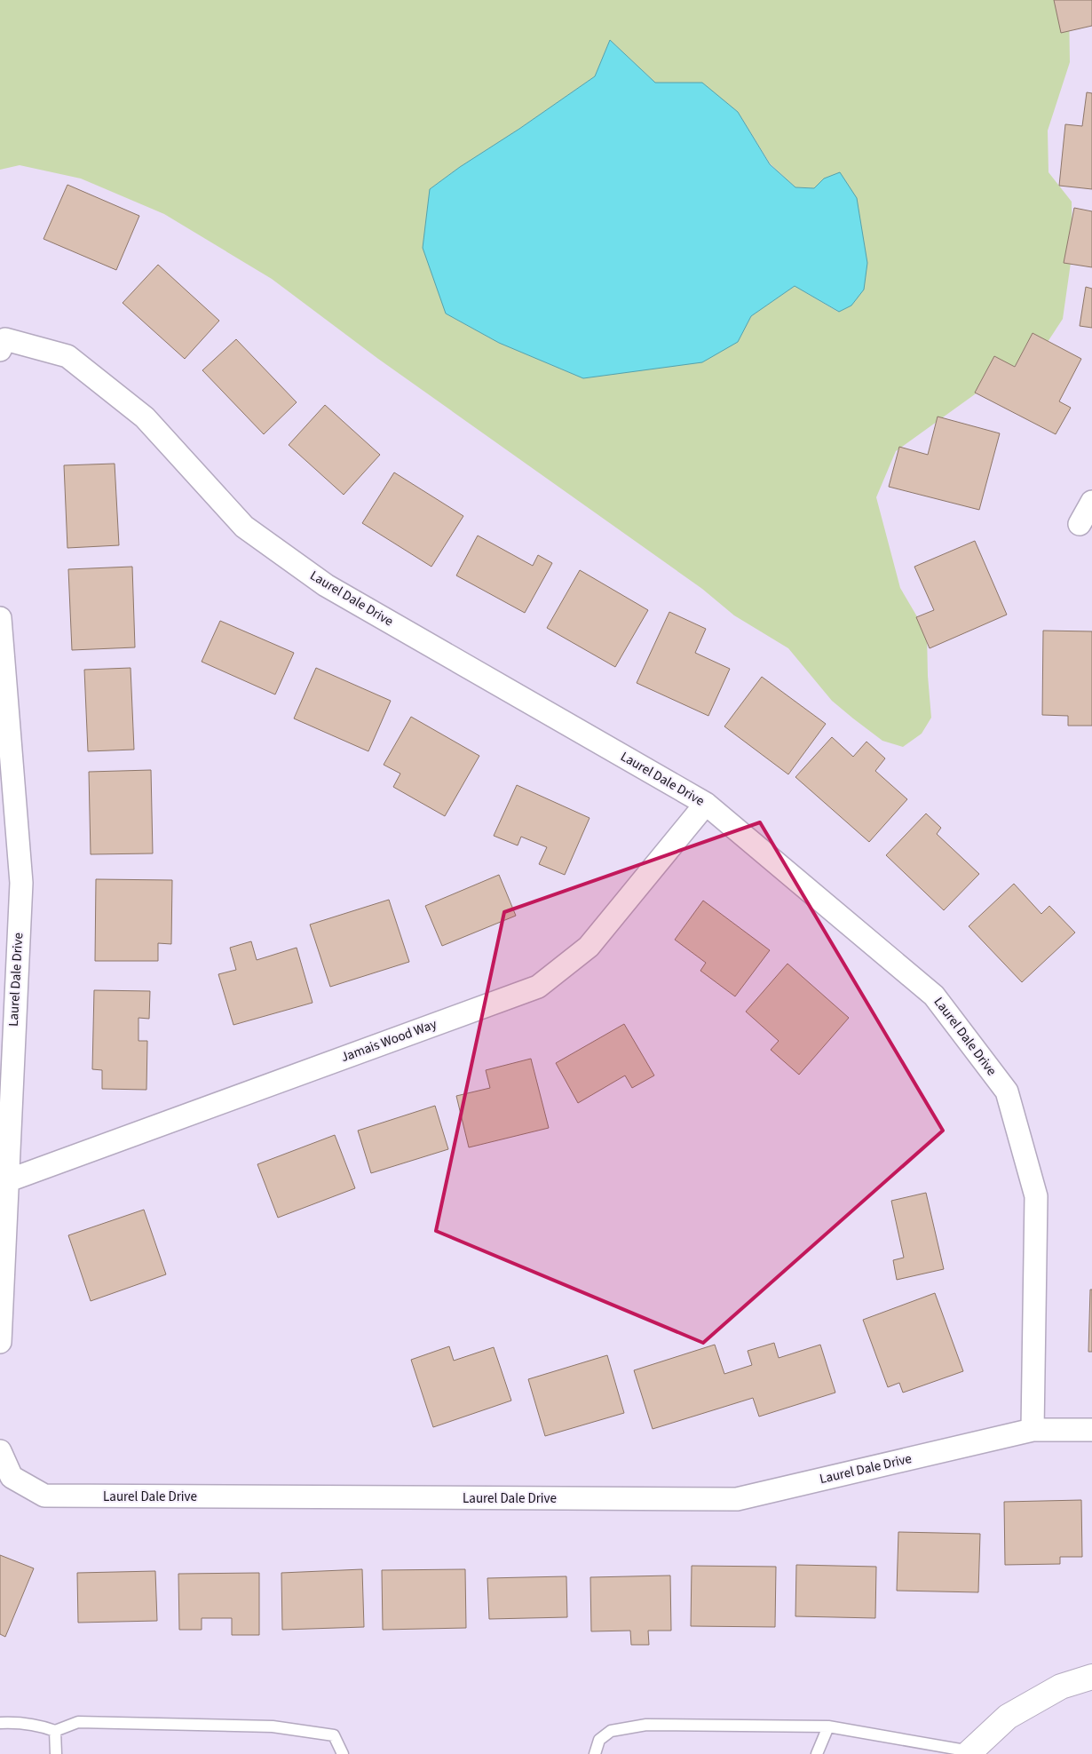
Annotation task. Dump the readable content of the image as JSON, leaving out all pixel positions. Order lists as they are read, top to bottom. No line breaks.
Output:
{"streets":{"street":["Laurel Dale Drive","Jamais Wood Way"]},"crossings":[["Laurel Dale Drive","Jamais Wood Way"]]}
